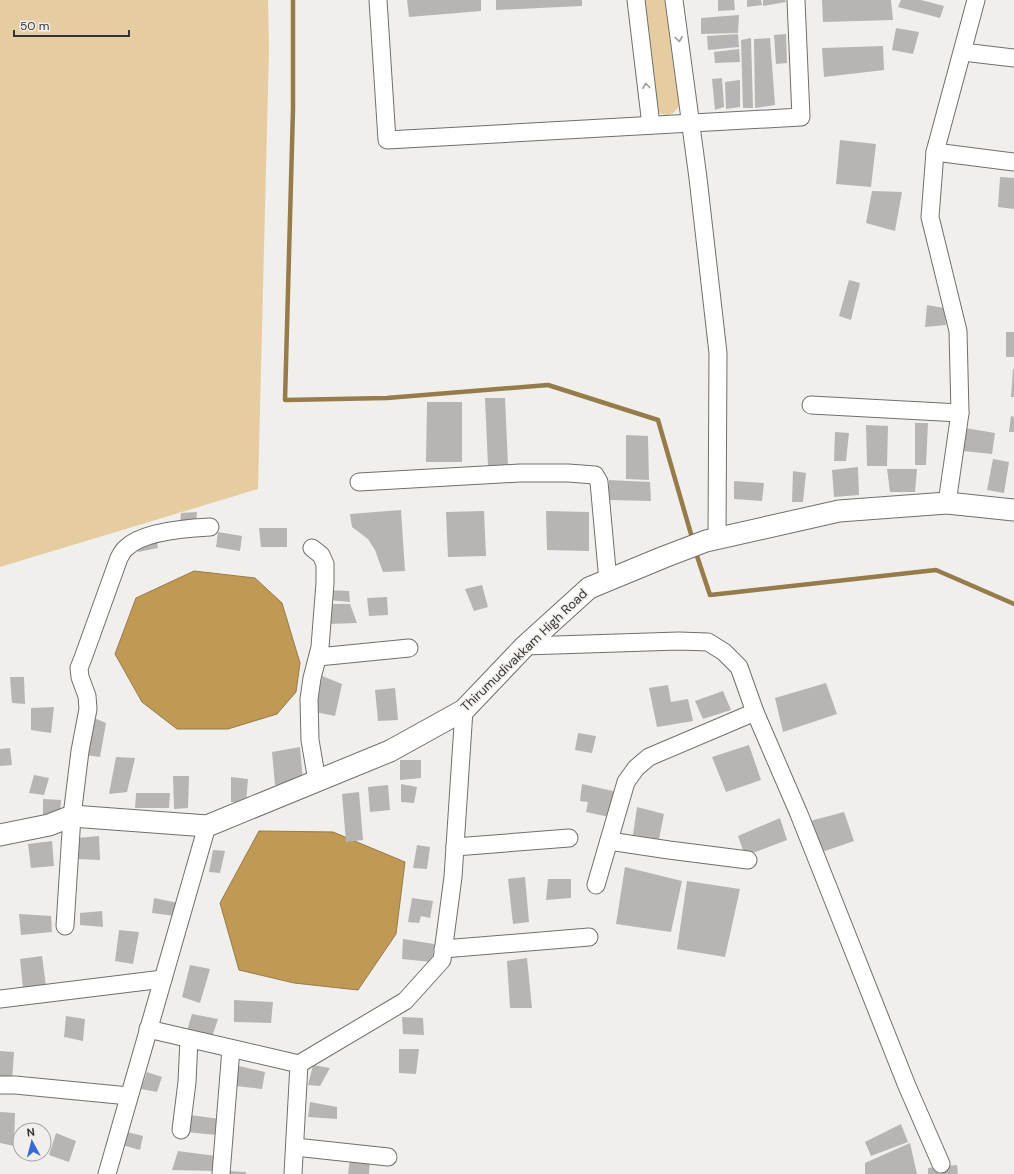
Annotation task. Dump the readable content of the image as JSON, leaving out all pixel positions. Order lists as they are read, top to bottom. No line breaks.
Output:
{"streets":{"street":["Thirumudivakkam High Road"]},"scale_bar":"50 m","north":"top"}
